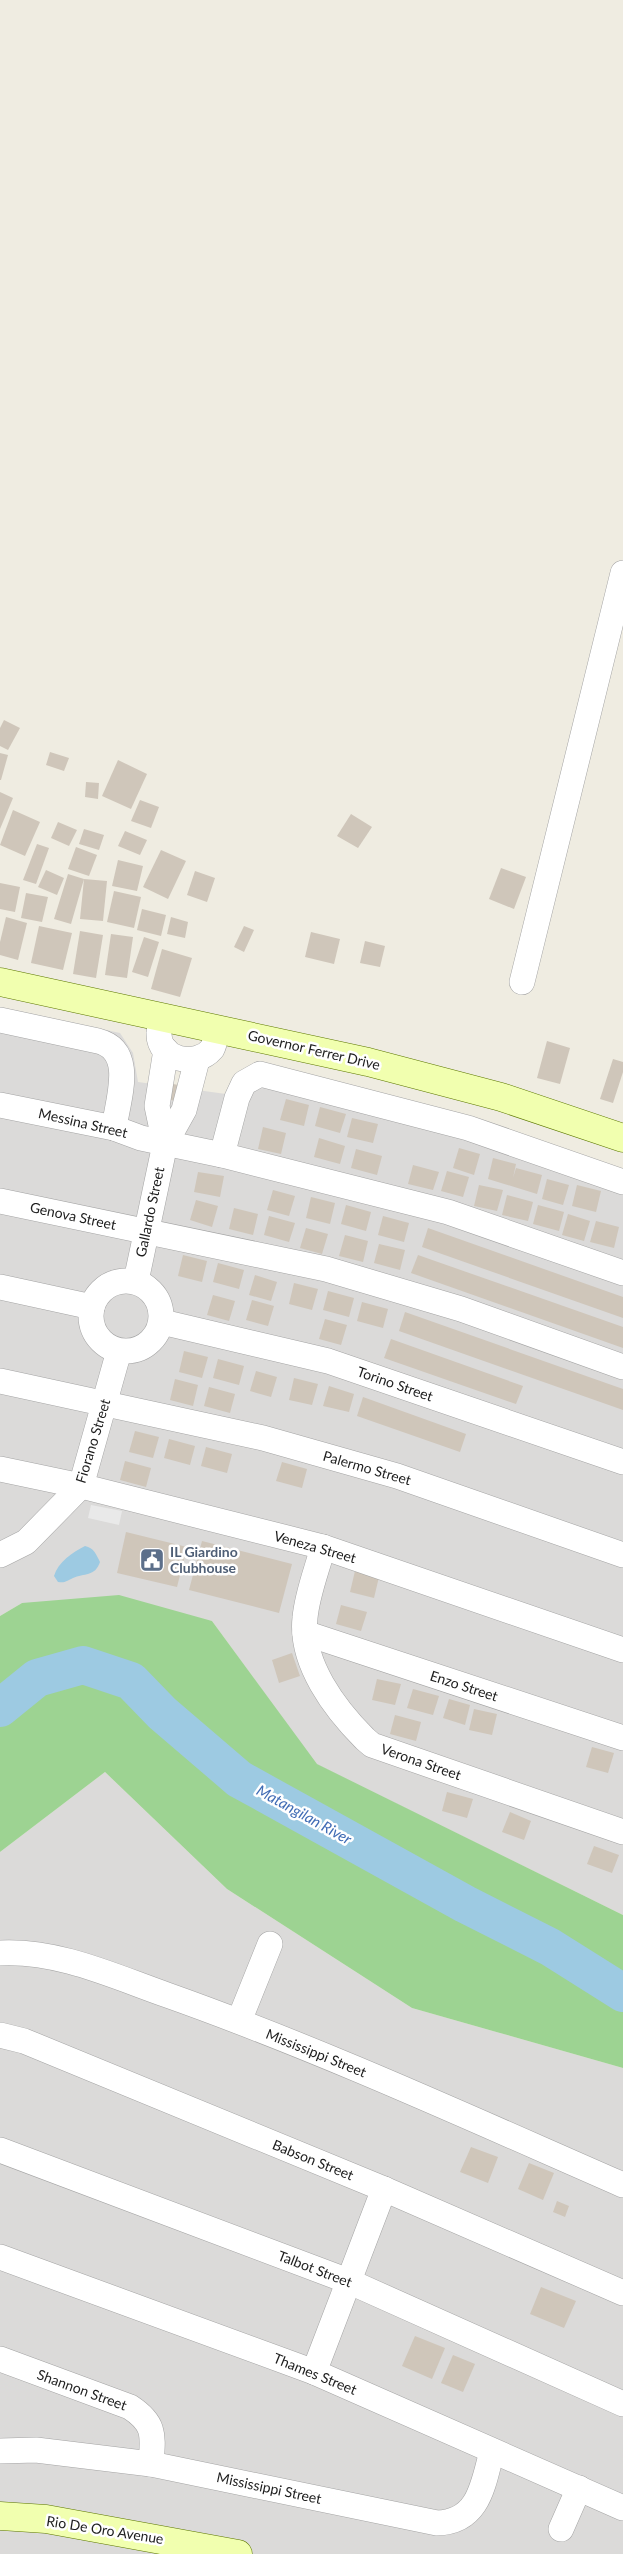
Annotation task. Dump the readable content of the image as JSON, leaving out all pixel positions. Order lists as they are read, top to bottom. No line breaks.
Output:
{"streets":{"main road":["Governor Ferrer Drive","Rio De Oro Avenue"],"street":["Messina Street","Gallardo Street","Genova Street","Torino Street","Fiorano Street","Palermo Street","Veneza Street","Enzo Street","Verona Street","Mississippi Street","Babson Street","Talbot Street","Thames Street","Shannon Street"]},"crossings":[["Messina Street","Gallardo Street"],["Gallardo Street","Genova Street"],["Gallardo Street","Torino Street"],["Gallardo Street","Fiorano Street"],["Torino Street","Fiorano Street"],["Fiorano Street","Palermo Street"],["Fiorano Street","Veneza Street"],["Veneza Street","Verona Street"],["Enzo Street","Verona Street"],["Mississippi Street","Thames Street"],["Mississippi Street","Shannon Street"]],"water":["Matangilan River"],"places":{"public building":["IL Giardino Clubhouse"]}}
